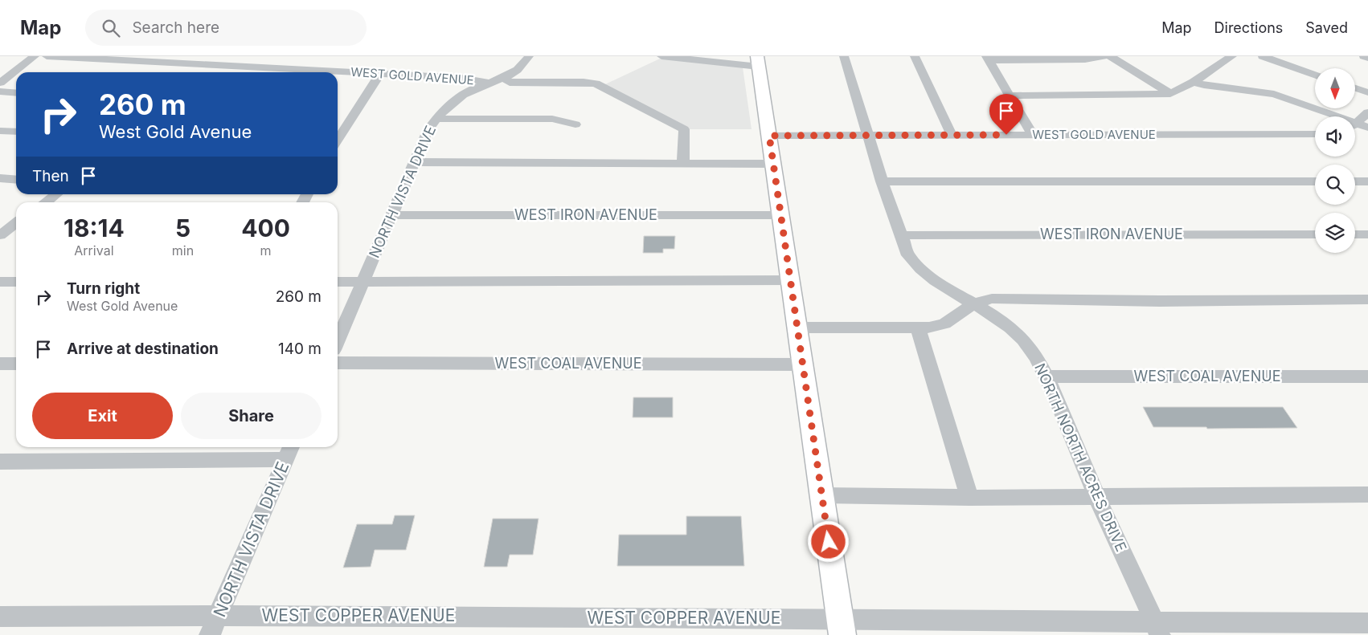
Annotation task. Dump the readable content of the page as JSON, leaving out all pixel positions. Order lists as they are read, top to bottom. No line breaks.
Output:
{"streets":{"street":["WEST GOLD AVENUE","NORTH VISTA DRIVE","WEST IRON AVENUE","WEST COAL AVENUE","NORTH NORTH ACRES DRIVE","WEST COPPER AVENUE"]},"crossings":[["WEST GOLD AVENUE","NORTH VISTA DRIVE"],["WEST GOLD AVENUE","NORTH NORTH ACRES DRIVE"],["NORTH VISTA DRIVE","WEST IRON AVENUE"],["NORTH VISTA DRIVE","WEST COPPER AVENUE"],["WEST IRON AVENUE","NORTH NORTH ACRES DRIVE"],["WEST COAL AVENUE","NORTH NORTH ACRES DRIVE"],["NORTH NORTH ACRES DRIVE","WEST COPPER AVENUE"]],"north":"bottom","page":{"header":"Map","search":"Search here","nav":["Map","Directions","Saved"],"turn":["260 m","West Gold Avenue"],"then":"Then","eta":["18:14","Arrival","5","min","400","m"],"list":[{"name":"Turn right","note":"West Gold Avenue","value":"260 m"},{"name":"Arrive at destination","value":"140 m"}],"buttons":["Exit","Share"]}}
